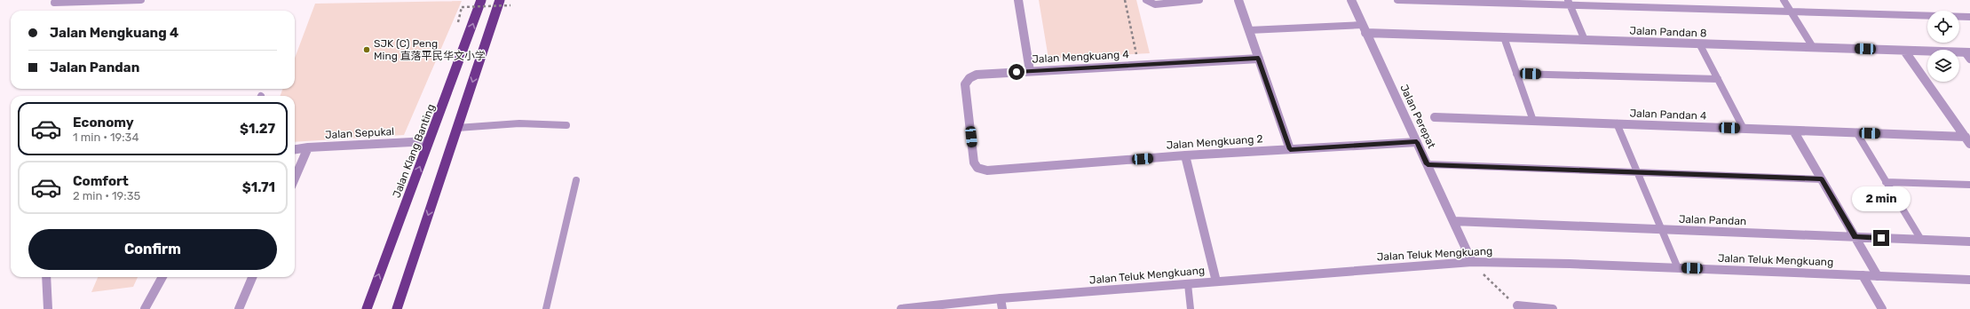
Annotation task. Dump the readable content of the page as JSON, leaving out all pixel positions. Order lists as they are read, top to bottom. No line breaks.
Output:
{"streets":{"highway":["Jalan Klang Banting"],"street":["Jalan Pandan 8","Jalan Mengkuang 4","Jalan Pandan 4","Jalan Perepat","Jalan Sepukal","Jalan Mengkuang 2","Jalan Pandan","Jalan Teluk Mengkuang"]},"crossings":[["Jalan Pandan 8","Jalan Perepat"],["Jalan Mengkuang 4","Jalan Mengkuang 2"],["Jalan Perepat","Jalan Mengkuang 2"],["Jalan Perepat","Jalan Pandan"],["Jalan Perepat","Jalan Teluk Mengkuang"],["Jalan Sepukal","Jalan Klang Banting"]],"places":["SJK (C) Peng Ming 直落平民华文小学"],"page":{"banner":["Jalan Mengkuang 4","Jalan Pandan"],"list":[{"name":"Economy","note":"1 min · 19:34","value":"$1.27"},{"name":"Comfort","note":"2 min · 19:35","value":"$1.71"}],"bubble":"2 min","buttons":"Confirm"}}
